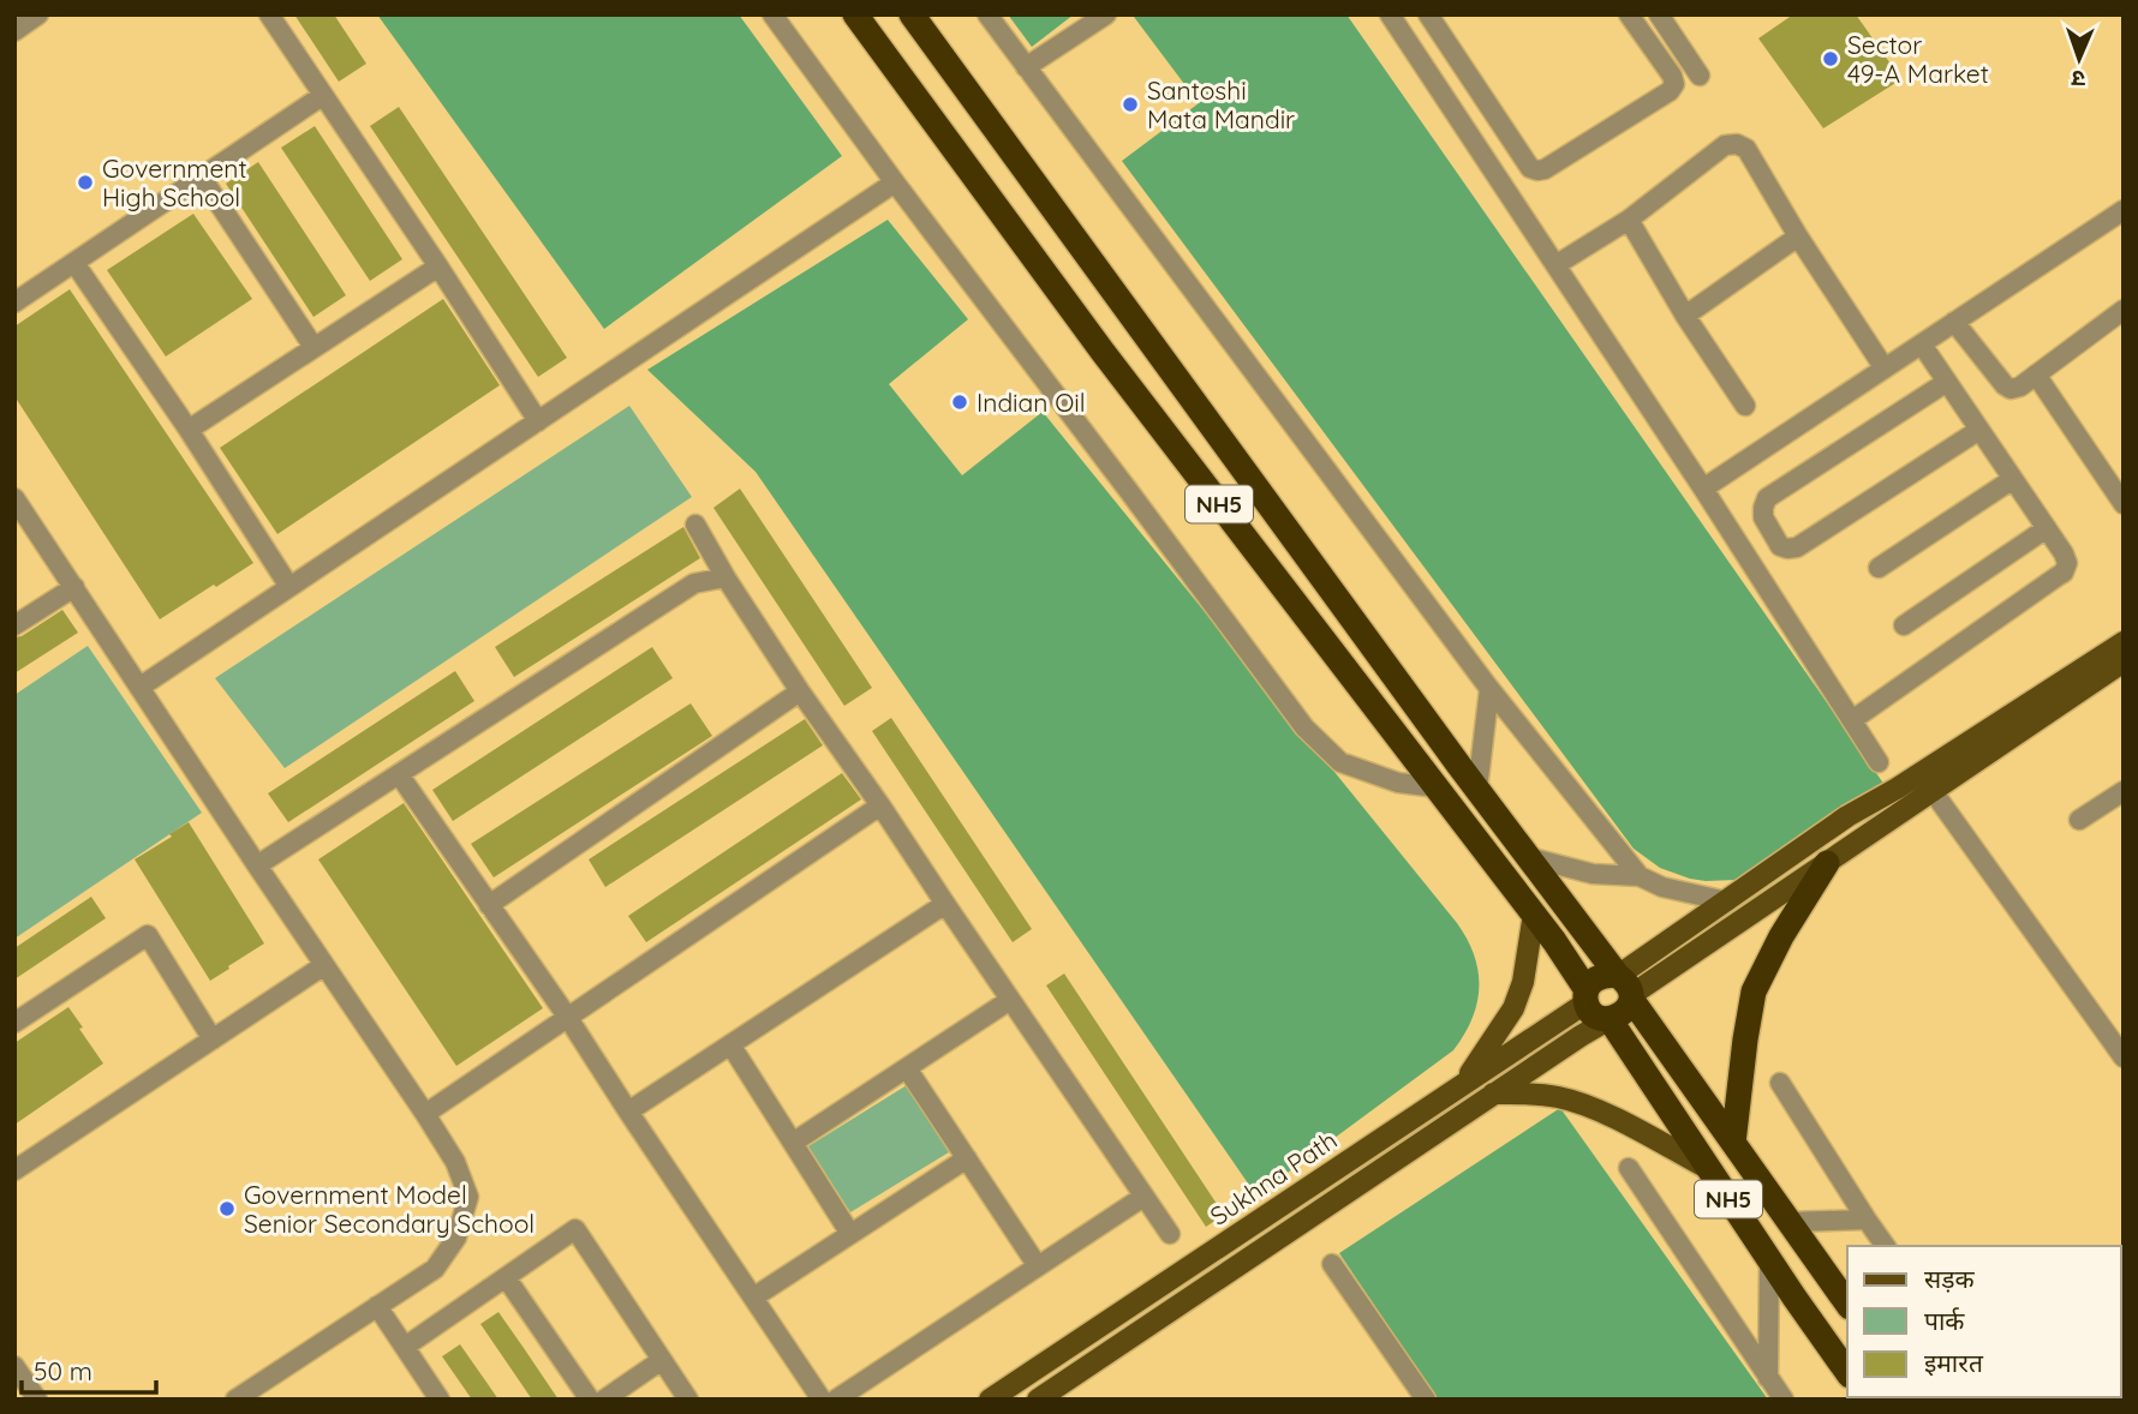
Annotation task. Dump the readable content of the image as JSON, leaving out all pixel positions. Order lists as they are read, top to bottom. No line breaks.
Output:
{"streets":{"highway":["NH5"],"main road":["Sukhna Path"]},"crossings":[["NH5","Sukhna Path"]],"places":["Sector 49-A Market","Santoshi Mata Mandir","Government High School","Indian Oil","Government Model Senior Secondary School"],"legend":["सड़क","पार्क","इमारत"],"scale_bar":"50 m","north":"bottom"}
